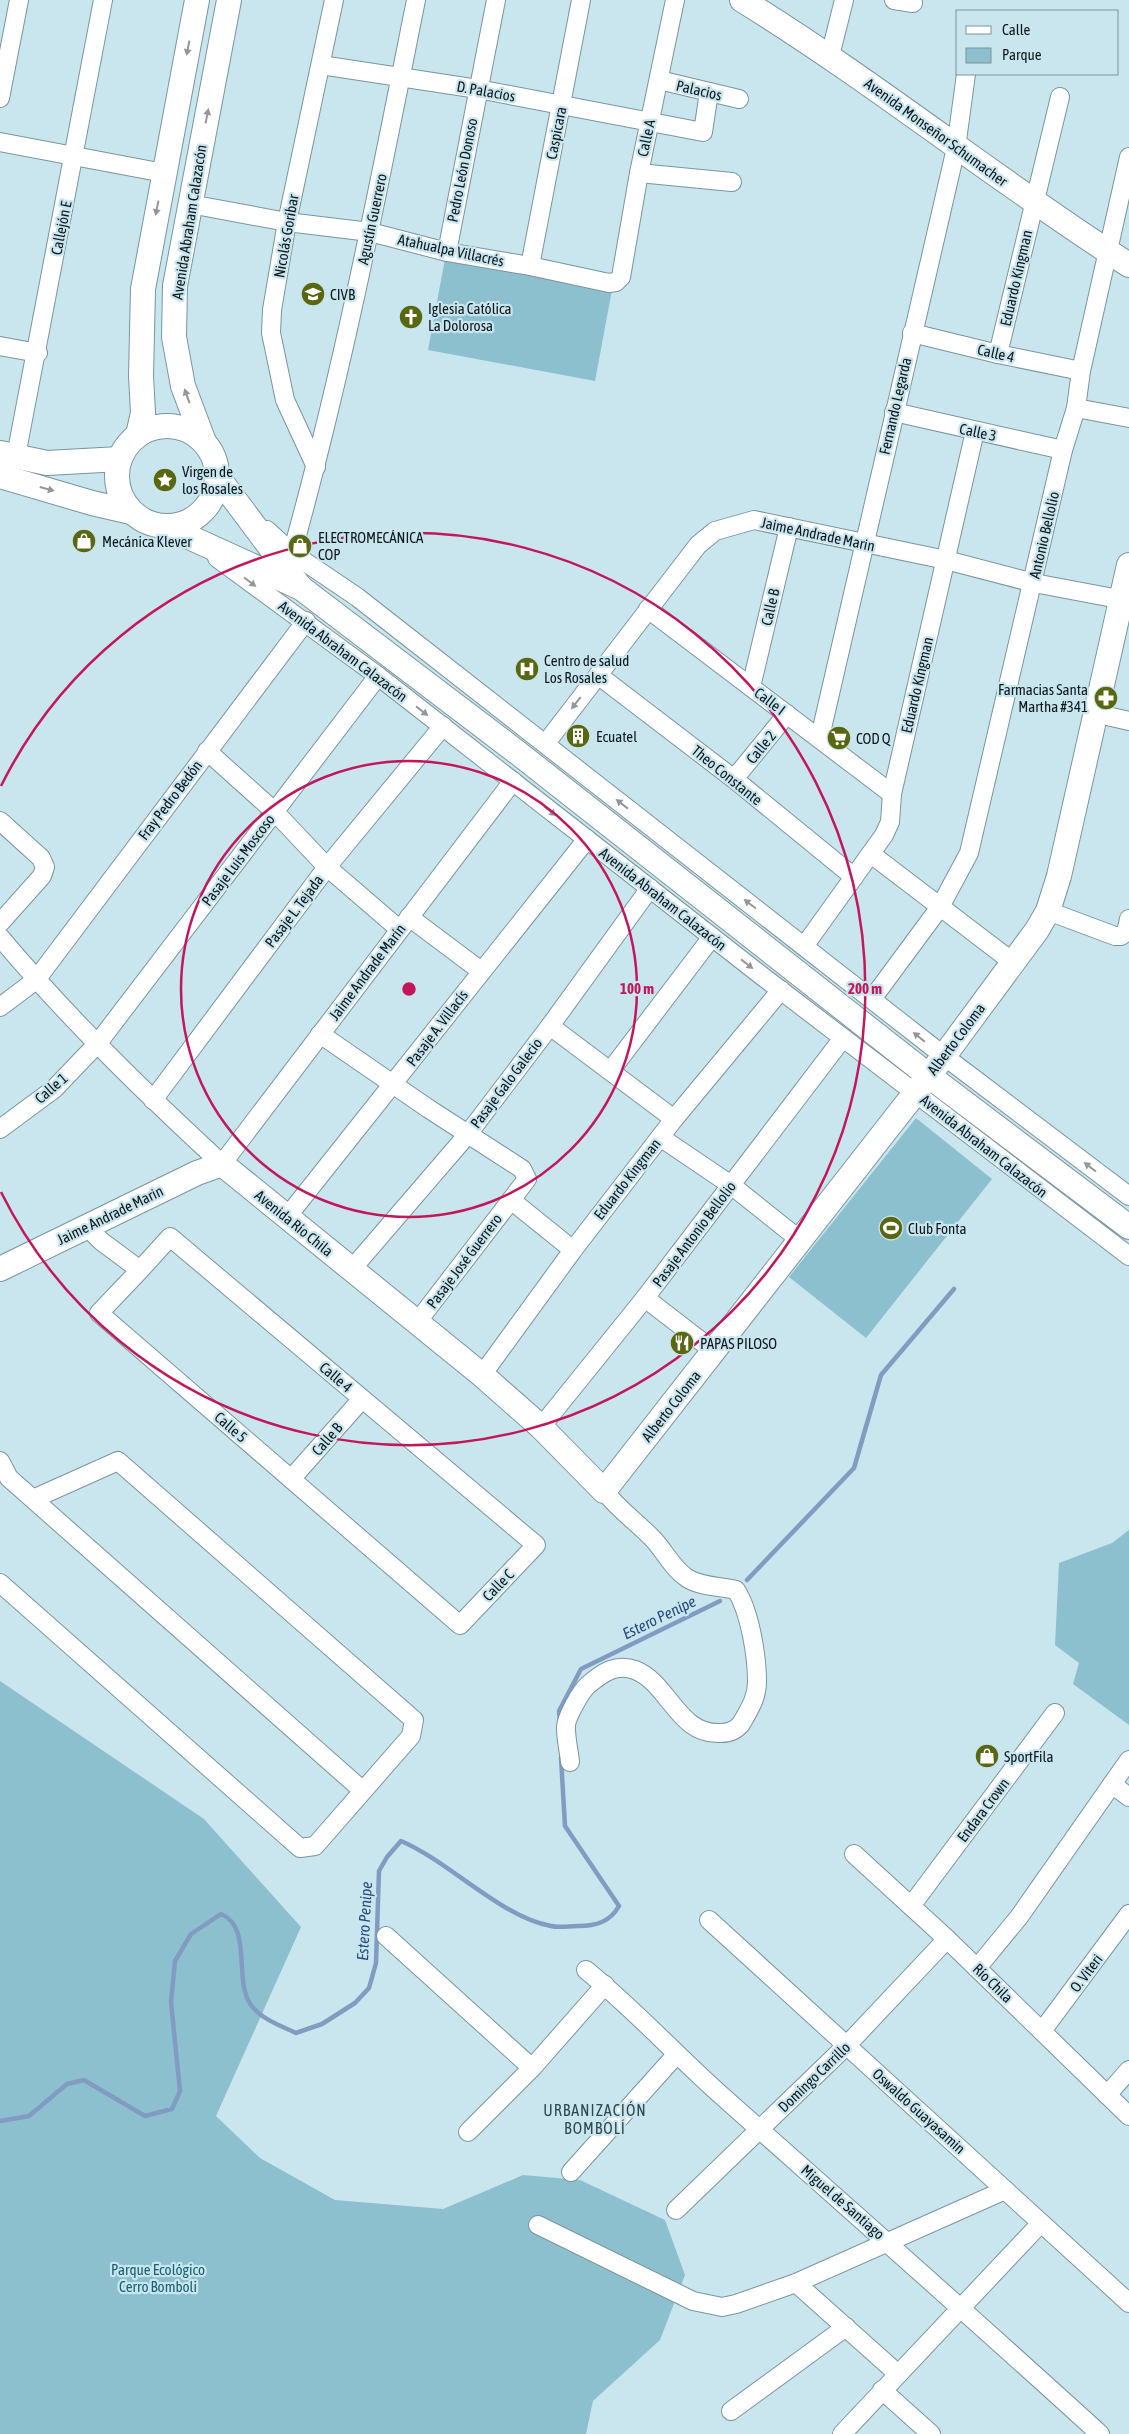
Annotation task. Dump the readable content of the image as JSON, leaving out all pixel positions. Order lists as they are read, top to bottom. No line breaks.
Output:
{"streets":{"main road":["Avenida Monseñor Schumacher","Avenida Abraham Calazacón","Jaime Andrade Marin","Alberto Coloma","Avenida Río Chila"],"street":["Palacios","D. Palacios","Caspicara","Calle A","Pedro León Donoso","Agustín Guerrero","Callejón E","Nicolás Goríbar","Atahualpa Villacrés","Eduardo Kingman","Calle 4","Fernando Legarda","Calle 3","Antonio Bellolio","Calle B","Calle I","Calle 2","Theo Constante","Fray Pedro Bedón","Pasaje Luis Moscoso","Pasaje L. Tejada","Jaime Andrade Marín","Pasaje A. Villacís","Pasaje Galo Galecio","Calle 1","Pasaje Antonio Bellolio","Pasaje José Guerrero","Calle 5","Calle C","Endara Crown","O. Viteri","Río Chila","Domingo Carrillo","Oswaldo Guayasamin","Miguel de Santiago"]},"crossings":[["Palacios","D. Palacios"],["Palacios","Calle A"],["D. Palacios","Caspicara"],["D. Palacios","Calle A"],["D. Palacios","Pedro León Donoso"],["D. Palacios","Agustín Guerrero"],["D. Palacios","Nicolás Goríbar"],["Avenida Monseñor Schumacher","Eduardo Kingman"],["Avenida Monseñor Schumacher","Fernando Legarda"],["Avenida Monseñor Schumacher","Antonio Bellolio"],["Caspicara","Atahualpa Villacrés"],["Calle A","Atahualpa Villacrés"],["Pedro León Donoso","Atahualpa Villacrés"],["Agustín Guerrero","Avenida Abraham Calazacón"],["Agustín Guerrero","Nicolás Goríbar"],["Agustín Guerrero","Atahualpa Villacrés"],["Avenida Abraham Calazacón","Atahualpa Villacrés"],["Avenida Abraham Calazacón","Eduardo Kingman"],["Avenida Abraham Calazacón","Jaime Andrade Marin"],["Avenida Abraham Calazacón","Antonio Bellolio"],["Avenida Abraham Calazacón","Fray Pedro Bedón"],["Avenida Abraham Calazacón","Pasaje Luis Moscoso"],["Avenida Abraham Calazacón","Pasaje L. Tejada"],["Avenida Abraham Calazacón","Jaime Andrade Marín"],["Avenida Abraham Calazacón","Pasaje A. Villacís"],["Avenida Abraham Calazacón","Alberto Coloma"],["Avenida Abraham Calazacón","Pasaje Galo Galecio"],["Avenida Abraham Calazacón","Pasaje Antonio Bellolio"],["Nicolás Goríbar","Atahualpa Villacrés"],["Eduardo Kingman","Calle 4"],["Eduardo Kingman","Calle 3"],["Eduardo Kingman","Jaime Andrade Marin"],["Eduardo Kingman","Calle I"],["Eduardo Kingman","Theo Constante"],["Eduardo Kingman","Avenida Río Chila"],["Calle 4","Fernando Legarda"],["Calle 4","Antonio Bellolio"],["Calle 4","Calle B"],["Calle 4","Calle 5"],["Calle 4","Calle C"],["Fernando Legarda","Calle 3"],["Fernando Legarda","Jaime Andrade Marin"],["Fernando Legarda","Calle I"],["Calle 3","Antonio Bellolio"],["Jaime Andrade Marin","Antonio Bellolio"],["Jaime Andrade Marin","Calle B"],["Jaime Andrade Marin","Calle I"],["Jaime Andrade Marin","Theo Constante"],["Jaime Andrade Marin","Jaime Andrade Marín"],["Jaime Andrade Marin","Alberto Coloma"],["Jaime Andrade Marin","Avenida Río Chila"],["Calle B","Calle I"],["Calle B","Calle 5"],["Calle I","Calle 2"],["Calle 2","Theo Constante"],["Fray Pedro Bedón","Avenida Río Chila"],["Pasaje Luis Moscoso","Calle 1"],["Pasaje Luis Moscoso","Avenida Río Chila"],["Pasaje L. Tejada","Avenida Río Chila"],["Jaime Andrade Marín","Avenida Río Chila"],["Pasaje A. Villacís","Avenida Río Chila"],["Alberto Coloma","Avenida Río Chila"],["Pasaje Galo Galecio","Avenida Río Chila"],["Pasaje Galo Galecio","Pasaje José Guerrero"],["Calle 1","Avenida Río Chila"],["Avenida Río Chila","Pasaje Antonio Bellolio"],["Avenida Río Chila","Pasaje José Guerrero"],["Calle 5","Calle C"],["Endara Crown","Río Chila"],["O. Viteri","Río Chila"],["Río Chila","Domingo Carrillo"],["Domingo Carrillo","Oswaldo Guayasamin"],["Domingo Carrillo","Miguel de Santiago"]],"districts":["URBANIZACIÓN BOMBOLÍ"],"water":["Estero Penipe"],"parks":["Parque Ecológico Cerro Bomboli"],"places":{"school or university":["CIVB"],"church":["Iglesia Católica La Dolorosa"],"place":["Virgen de los Rosales"],"shop":["Mecánica Klever","ELECTROMECÁNICA COP","SportFila"],"hospital":["Centro de salud Los Rosales"],"pharmacy":["Farmacias Santa Martha #341"],"building":["Ecuatel"],"supermarket":["COD Q"],"sports":["Club Fonta"],"restaurant":["PAPAS PILOSO"]},"legend":["Calle","Parque"],"rings":["100 m","200 m"]}
